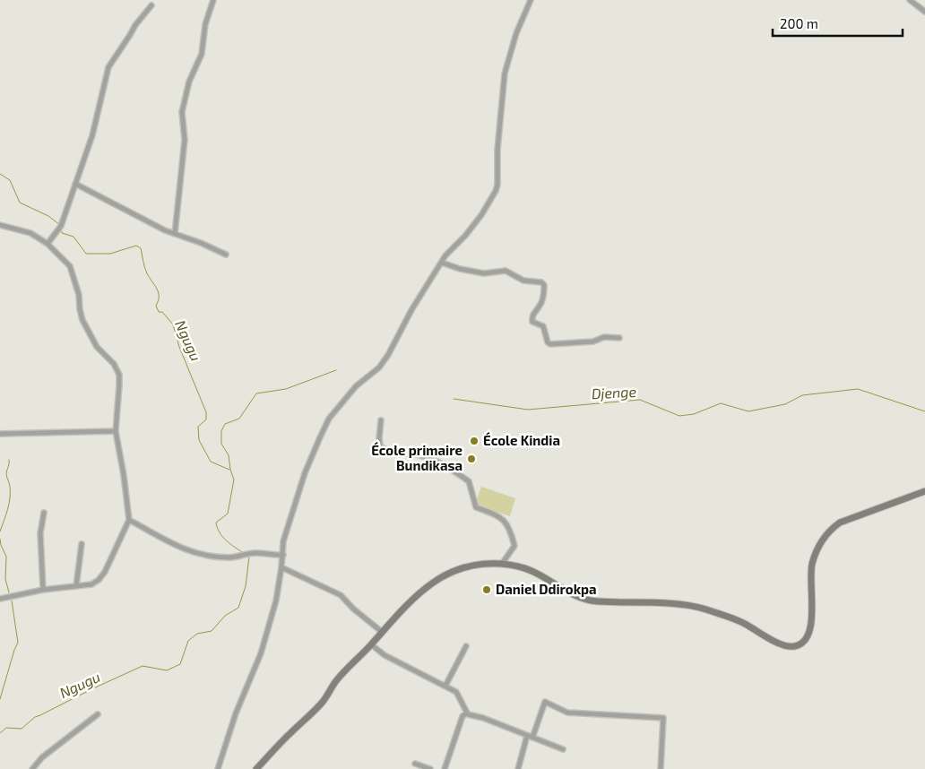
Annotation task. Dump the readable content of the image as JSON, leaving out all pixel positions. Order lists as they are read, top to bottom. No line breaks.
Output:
{"water":["Ngugu","Djenge"],"places":["École Kindia","École primaire Bundikasa","Daniel Ddirokpa"],"scale_bar":"200 m"}
